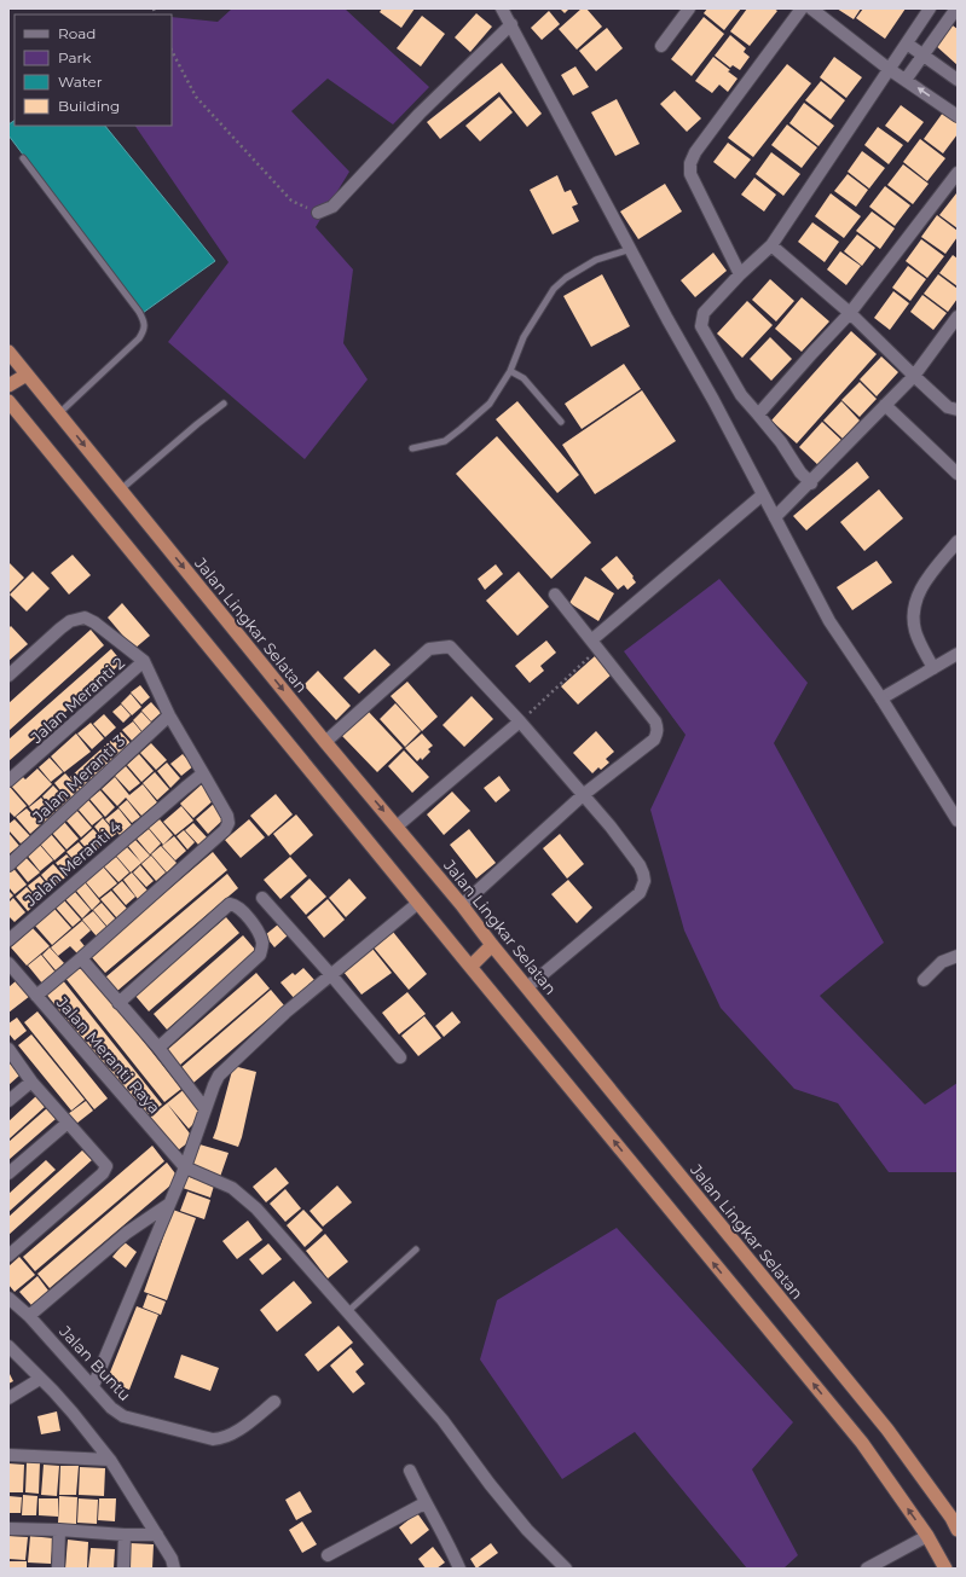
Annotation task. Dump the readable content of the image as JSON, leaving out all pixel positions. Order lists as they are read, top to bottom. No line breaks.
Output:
{"streets":{"highway":["Jalan Lingkar Selatan"],"street":["Jalan Meranti 2","Jalan Meranti 3","Jalan Meranti 4","Jalan Meranti Raya","Jalan Buntu"]},"legend":["Road","Park","Water","Building"]}
